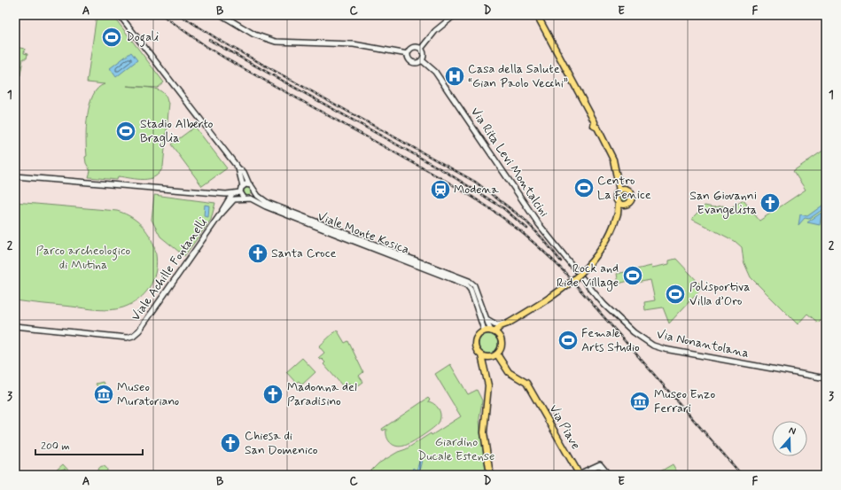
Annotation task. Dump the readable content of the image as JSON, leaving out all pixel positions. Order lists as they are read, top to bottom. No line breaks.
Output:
{"streets":{"main road":["Via Piave"],"street":["Via Rita Levi Montalcini","Viale Monte Kosica","Viale Achille Fontanelli","Via Nonantolana"]},"crossings":[["Via Rita Levi Montalcini","Via Nonantolana"],["Viale Monte Kosica","Viale Achille Fontanelli"],["Viale Monte Kosica","Via Piave"]],"parks":["Parco archeologico di Mutina","Giardino Ducale Estense"],"places":{"sports":["Dogali","Stadio Alberto Braglia","Centro La Fenice","Rock and Ride Village","Polisportiva Villa d’Oro","Female Arts Studio"],"hospital":["Casa della Salute “Gian Paolo Vecchi”"],"station":["Modena"],"church":["San Giovanni Evangelista","Santa Croce","Madonna del Paradisino","Chiesa di San Domenico"],"museum":["Museo Muratoriano","Museo Enzo Ferrari"]},"scale_bar":"200 m","north":"top","grid":{"columns":["A","B","C","D","E","F"],"rows":["1","2","3"]}}
